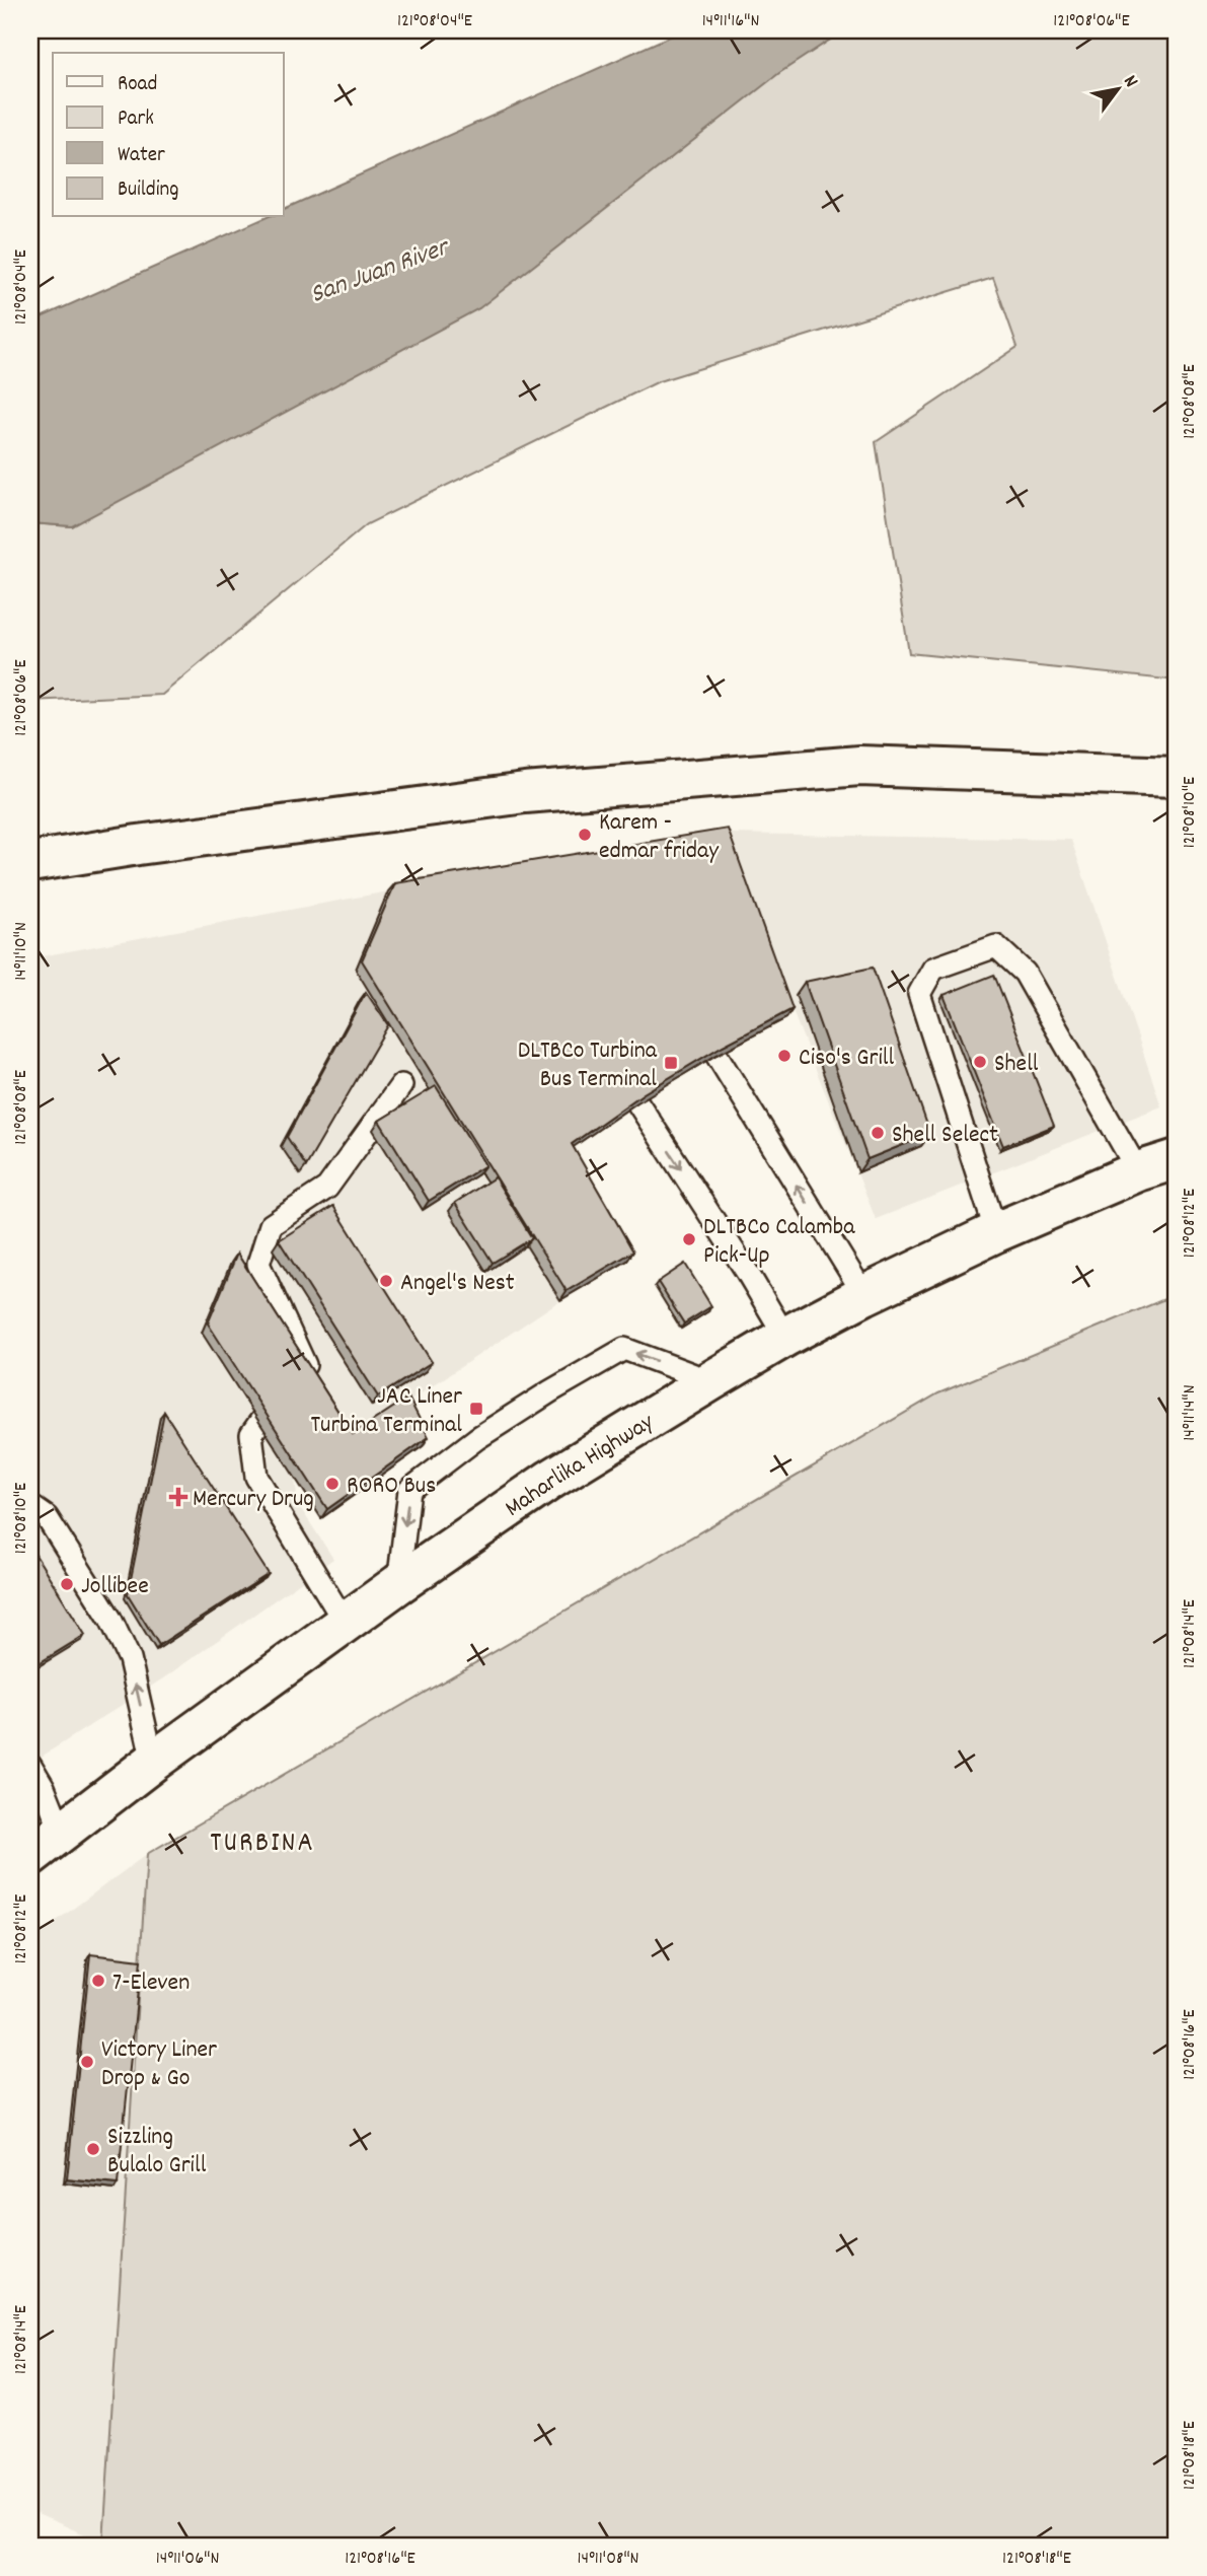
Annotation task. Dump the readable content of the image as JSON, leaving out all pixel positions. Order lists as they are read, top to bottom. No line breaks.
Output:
{"streets":{"main road":["Maharlika Highway"]},"districts":["TURBINA"],"water":["San Juan River"],"places":{"other":["Karem - edmar friday","Ciso's Grill","Shell","Shell Select","DLTBCo Calamba Pick-Up","Angel's Nest","RORO Bus","Jollibee","7-Eleven","Victory Liner Drop & Go","Sizzling Bulalo Grill"],"transit":["DLTBCo Turbina Bus Terminal","JAC Liner Turbina Terminal"],"health":["Mercury Drug"]},"legend":["Road","Park","Water","Building"],"north":"top right","coordinates":["121°08'04\"E","14°11'16\"N","121°08'06\"E","121°08'08\"E","121°08'10\"E","14°11'10\"N","121°08'12\"E","14°11'14\"N","121°08'14\"E","121°08'16\"E","121°08'18\"E","14°11'06\"N","14°11'08\"N"]}
